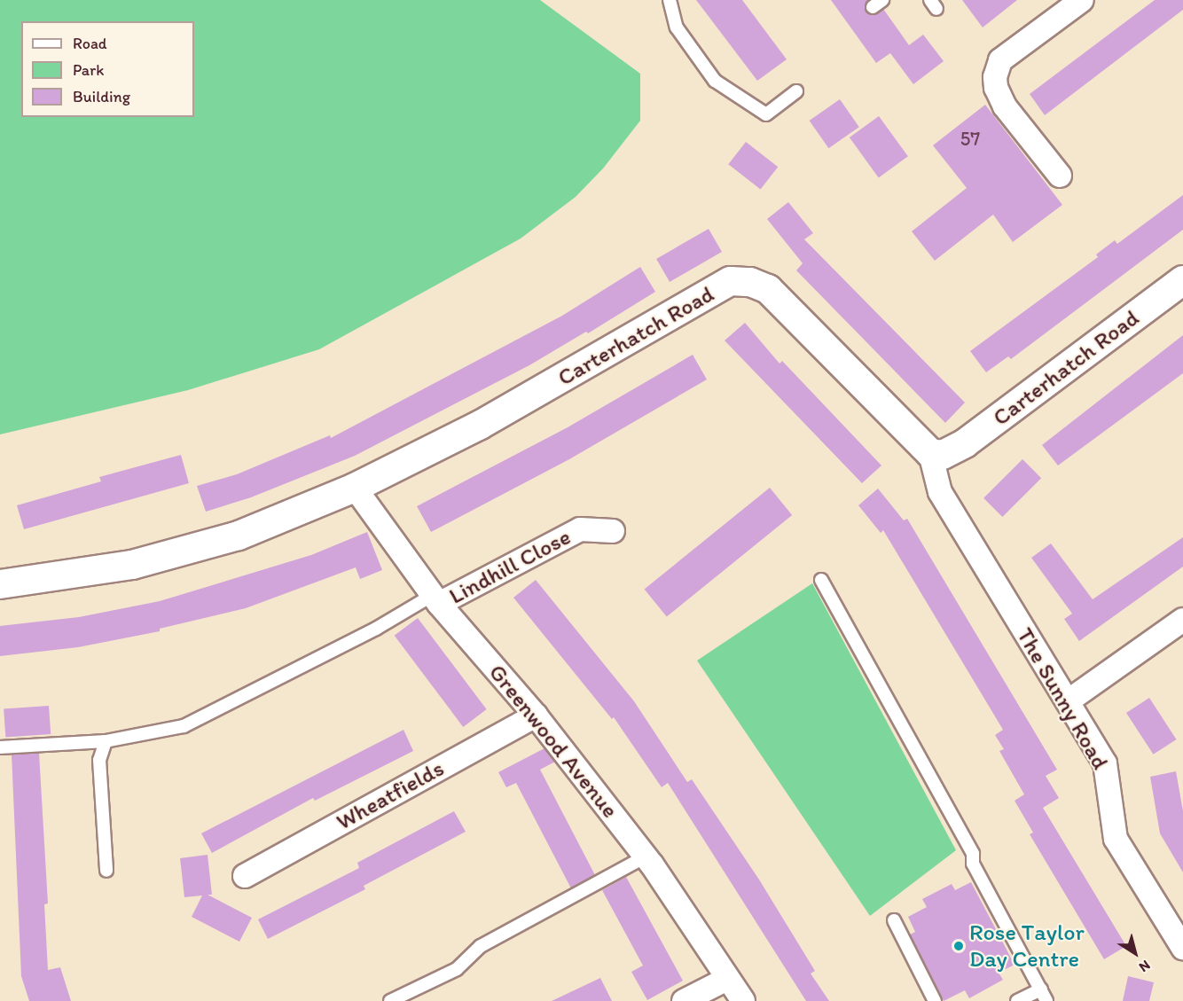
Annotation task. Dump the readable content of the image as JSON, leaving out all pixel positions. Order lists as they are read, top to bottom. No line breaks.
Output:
{"streets":{"street":["Carterhatch Road","Lindhill Close","The Sunny Road","Greenwood Avenue","Wheatfields"]},"crossings":[["Carterhatch Road","The Sunny Road"],["Carterhatch Road","Greenwood Avenue"],["Lindhill Close","Greenwood Avenue"],["Greenwood Avenue","Wheatfields"]],"places":["Rose Taylor Day Centre"],"house_numbers":["57"],"legend":["Road","Park","Building"],"north":"bottom right"}
